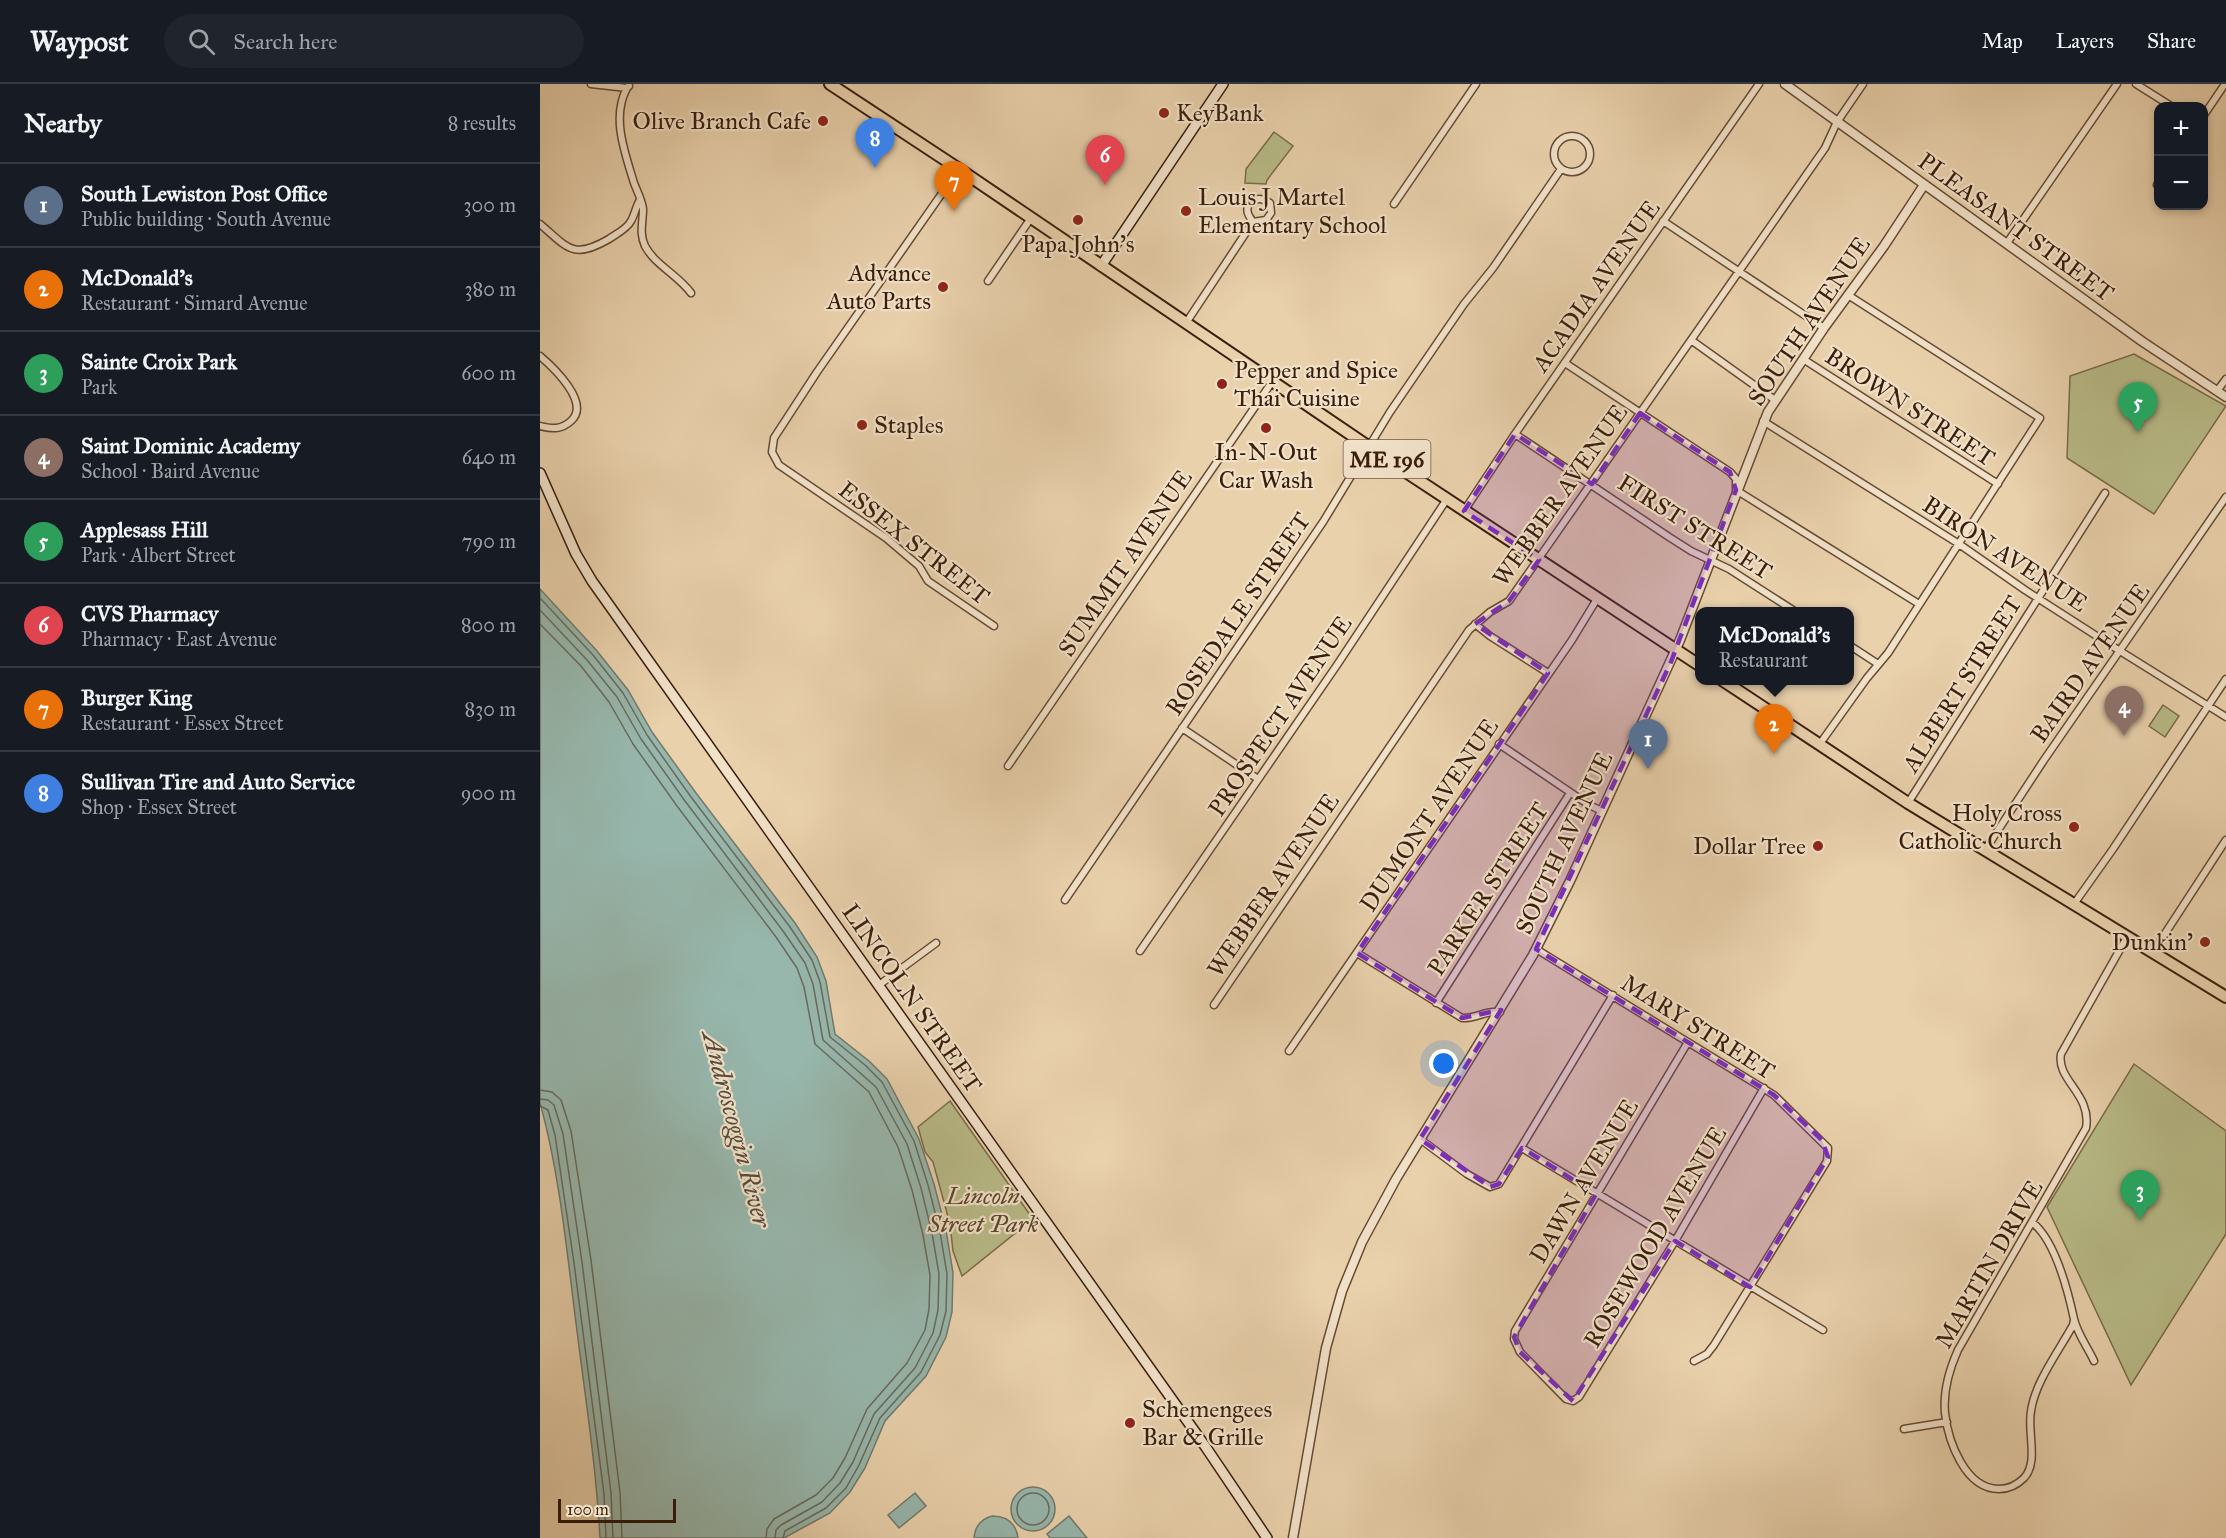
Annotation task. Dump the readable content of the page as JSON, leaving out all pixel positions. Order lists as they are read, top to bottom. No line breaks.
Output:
{"streets":{"highway":["ME 196"],"main road":["LINCOLN STREET"],"street":["PLEASANT STREET","ACADIA AVENUE","SOUTH AVENUE","BROWN STREET","WEBBER AVENUE","FIRST STREET","ESSEX STREET","BIRON AVENUE","SUMMIT AVENUE","ROSEDALE STREET","BAIRD AVENUE","ALBERT STREET","PROSPECT AVENUE","DUMONT AVENUE","PARKER STREET","MARY STREET","DAWN AVENUE","ROSEWOOD AVENUE","MARTIN DRIVE"]},"crossings":[["PLEASANT STREET","SOUTH AVENUE"],["PLEASANT STREET","WEBBER AVENUE"],["ACADIA AVENUE","ME 196"],["ACADIA AVENUE","FIRST STREET"],["SOUTH AVENUE","BROWN STREET"],["SOUTH AVENUE","ME 196"],["SOUTH AVENUE","FIRST STREET"],["SOUTH AVENUE","BIRON AVENUE"],["SOUTH AVENUE","MARY STREET"],["ME 196","WEBBER AVENUE"],["ME 196","ESSEX STREET"],["ME 196","SUMMIT AVENUE"],["ME 196","ROSEDALE STREET"],["ME 196","PROSPECT AVENUE"],["ME 196","DUMONT AVENUE"],["WEBBER AVENUE","FIRST STREET"],["BIRON AVENUE","BAIRD AVENUE"],["BIRON AVENUE","ALBERT STREET"],["MARY STREET","DAWN AVENUE"],["MARY STREET","ROSEWOOD AVENUE"],["DAWN AVENUE","ROSEWOOD AVENUE"]],"water":["Androscoggin River"],"parks":["Lincoln Street Park"],"places":["KeyBank","Olive Branch Cafe","Louis J Martel Elementary School","Papa John's","Advance Auto Parts","Pepper and Spice Thai Cuisine","Staples","In-N-Out Car Wash","Holy Cross Catholic Church","Dollar Tree","Dunkin'","Schemengees Bar & Grille"],"scale_bar":"100 m","page":{"header":"Waypost","search":"Search here","nav":["Map","Layers","Share"],"heading":["Nearby","8 results"],"map_buttons":["+","−"],"pins":["8","6","7","5","4","2","1","3"],"list":[{"mark":"1","name":"South Lewiston Post Office","note":"Public building · South Avenue","value":"300 m"},{"mark":"2","name":"McDonald's","note":"Restaurant · Simard Avenue","value":"380 m"},{"mark":"3","name":"Sainte Croix Park","note":"Park","value":"600 m"},{"mark":"4","name":"Saint Dominic Academy","note":"School · Baird Avenue","value":"640 m"},{"mark":"5","name":"Applesass Hill","note":"Park · Albert Street","value":"790 m"},{"mark":"6","name":"CVS Pharmacy","note":"Pharmacy · East Avenue","value":"800 m"},{"mark":"7","name":"Burger King","note":"Restaurant · Essex Street","value":"830 m"},{"mark":"8","name":"Sullivan Tire and Auto Service","note":"Shop · Essex Street","value":"900 m"}],"popup":["McDonald's","Restaurant"],"scale":"100 m"}}
